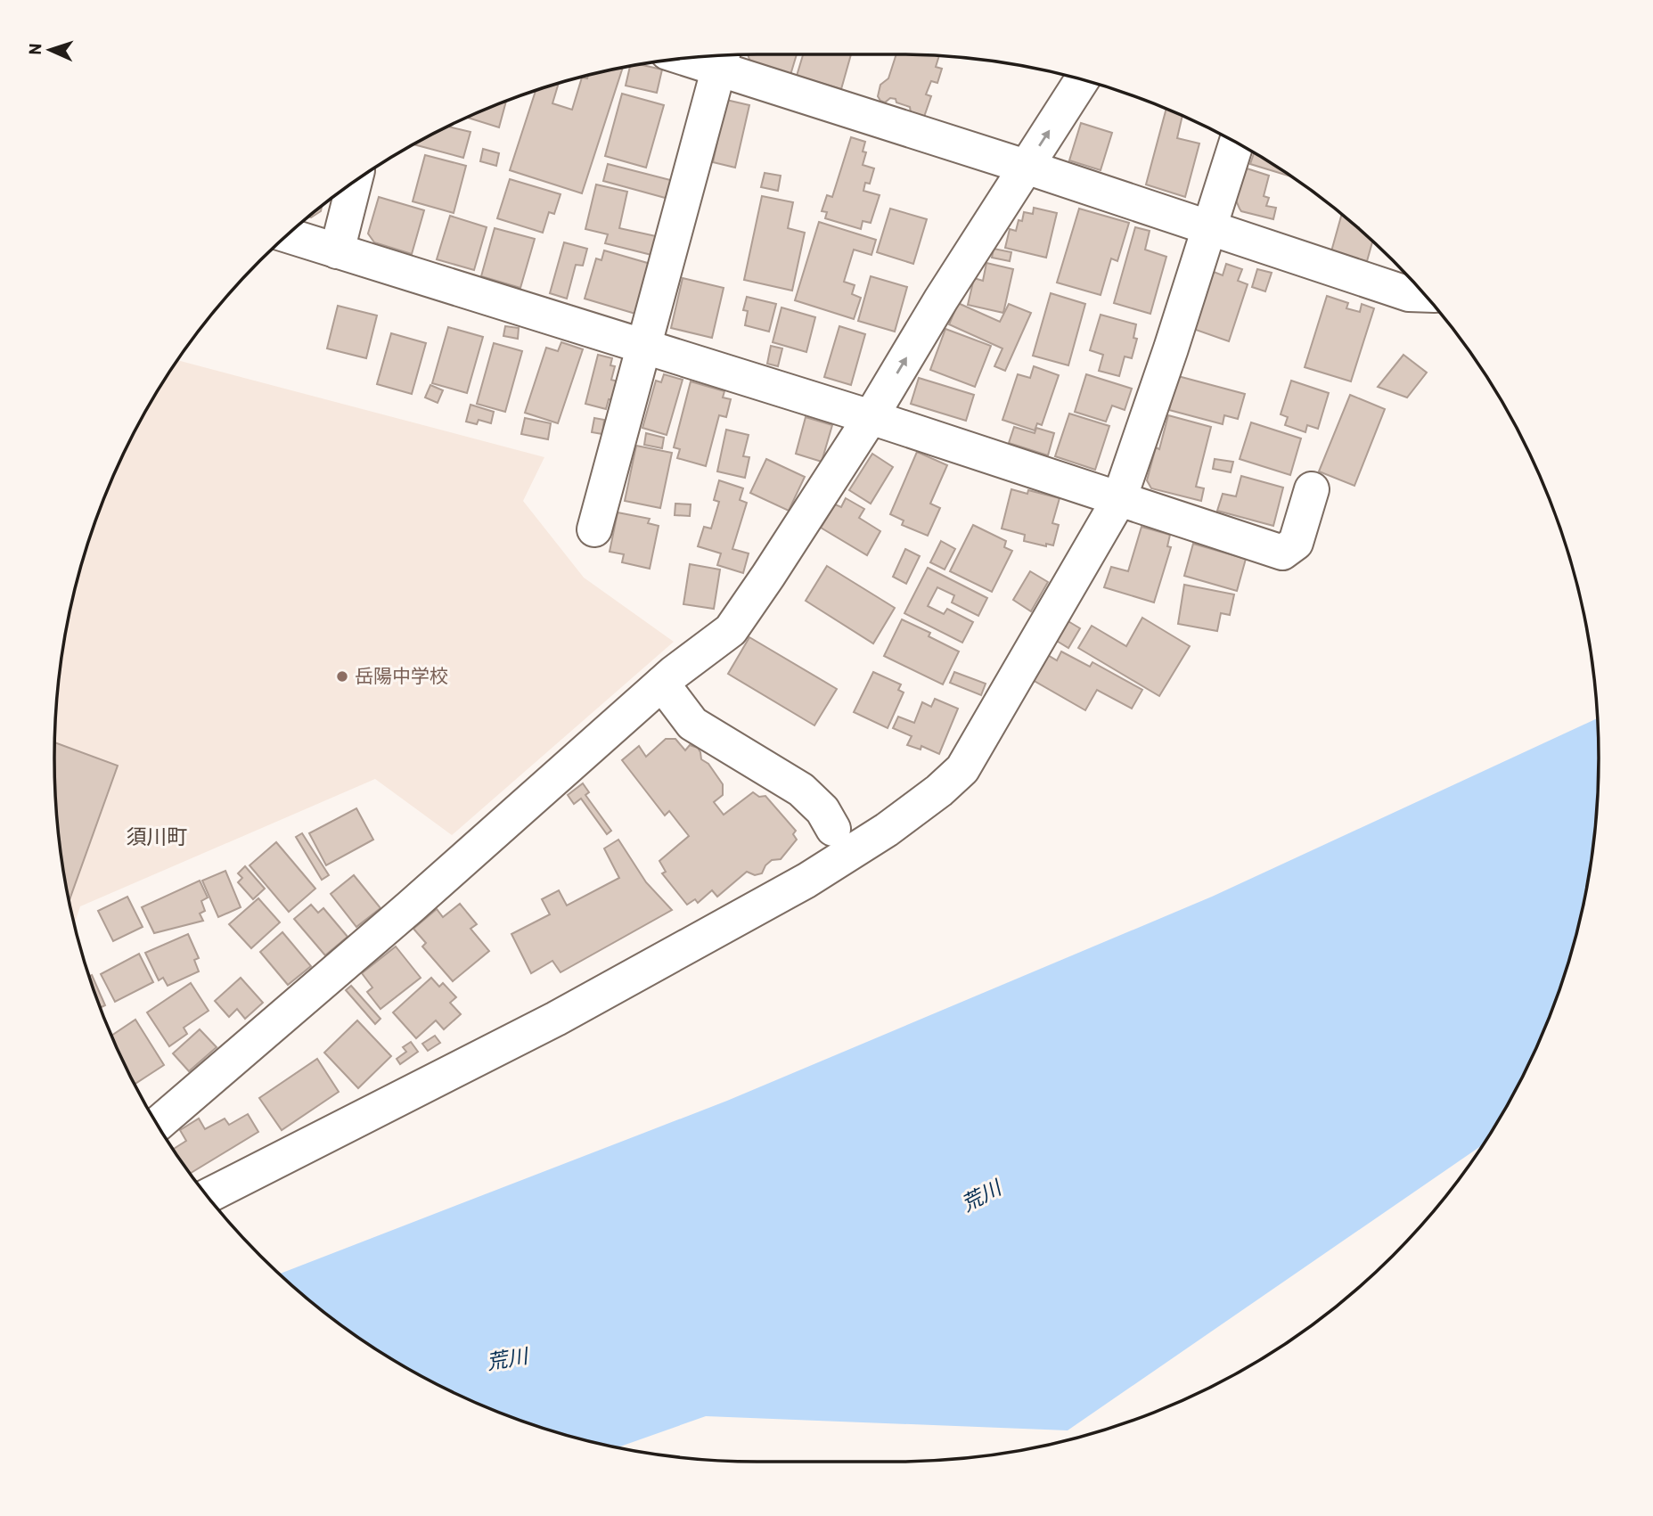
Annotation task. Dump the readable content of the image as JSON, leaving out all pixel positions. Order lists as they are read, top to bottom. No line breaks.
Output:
{"districts":["須川町"],"water":["荒川"],"places":["岳陽中学校"],"north":"left"}
